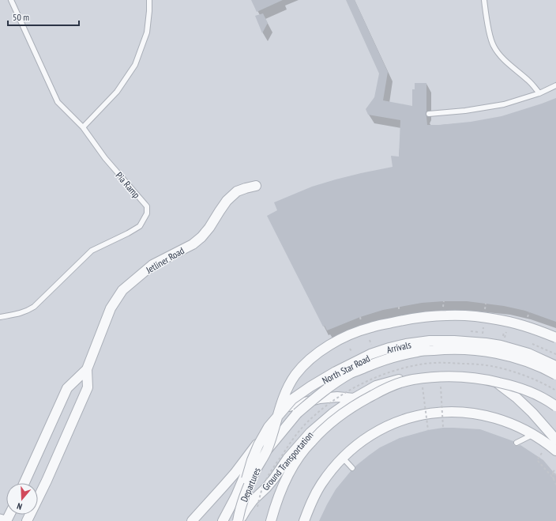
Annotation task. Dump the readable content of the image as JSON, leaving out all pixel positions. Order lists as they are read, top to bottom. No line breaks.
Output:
{"streets":{"street":["Jetliner Road","Arrivals","North Star Road","Ground Transportation","Departures"],"lane":["Pia Ramp"]},"crossings":[["Arrivals","North Star Road"],["Arrivals","Ground Transportation"],["Arrivals","Departures"],["Ground Transportation","Departures"]],"scale_bar":"50 m","north":"bottom"}
